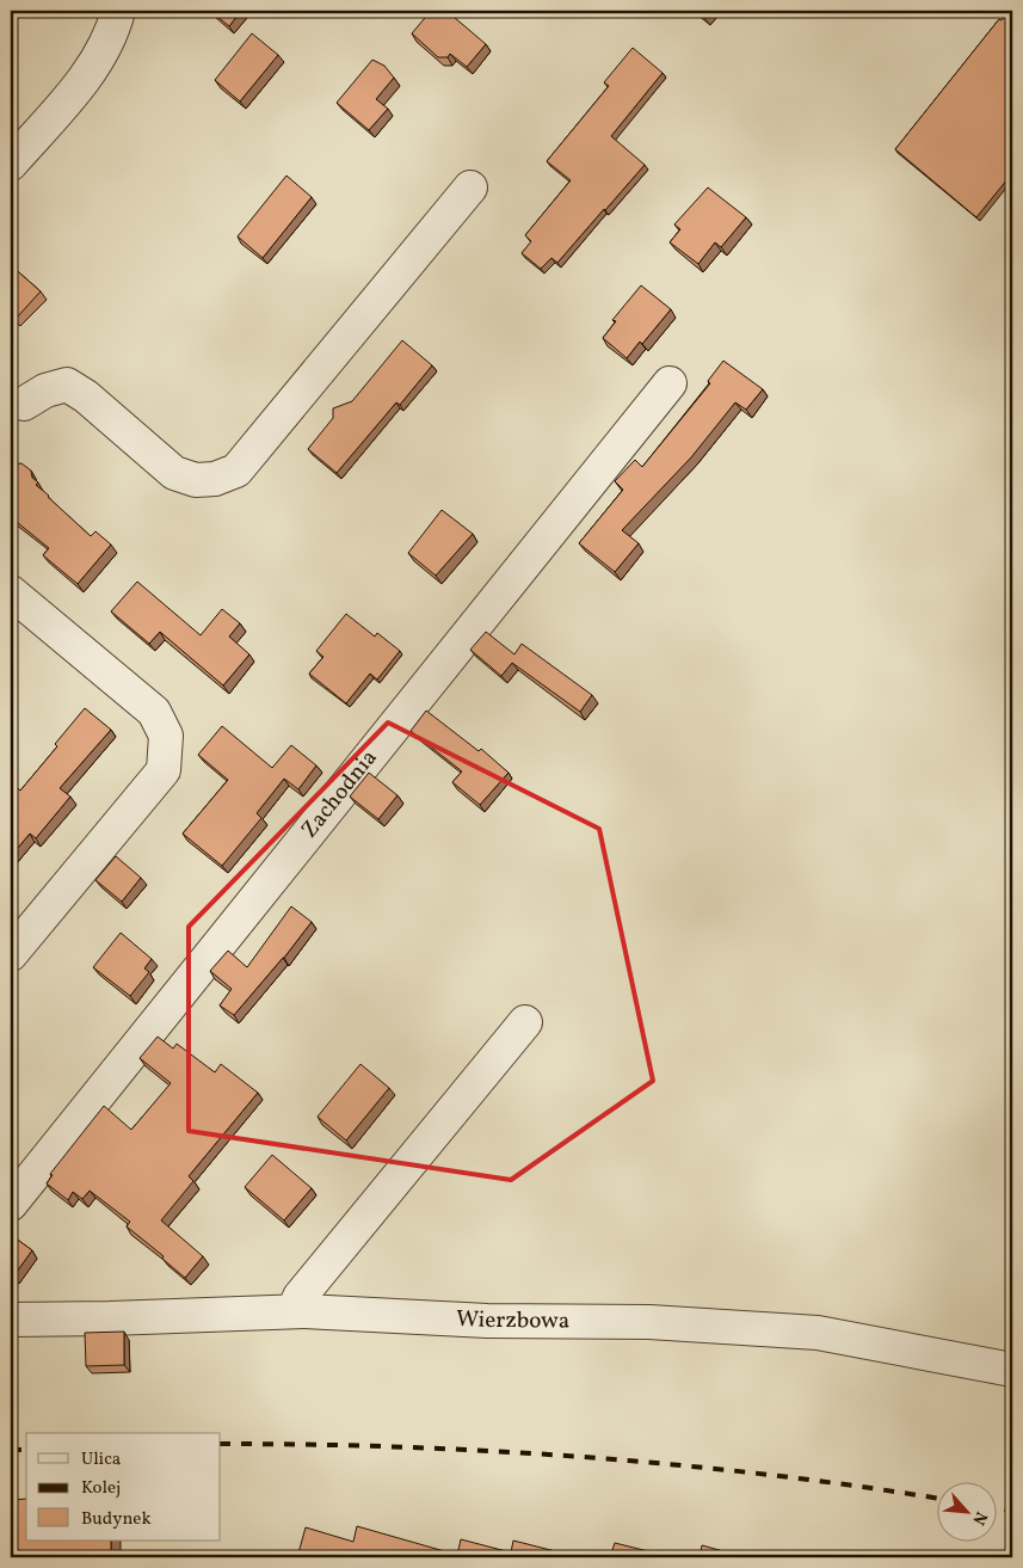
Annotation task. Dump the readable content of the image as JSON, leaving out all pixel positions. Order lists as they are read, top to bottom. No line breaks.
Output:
{"streets":{"street":["Zachodnia","Wierzbowa"]},"legend":["Ulica","Kolej","Budynek"],"north":"bottom right"}
